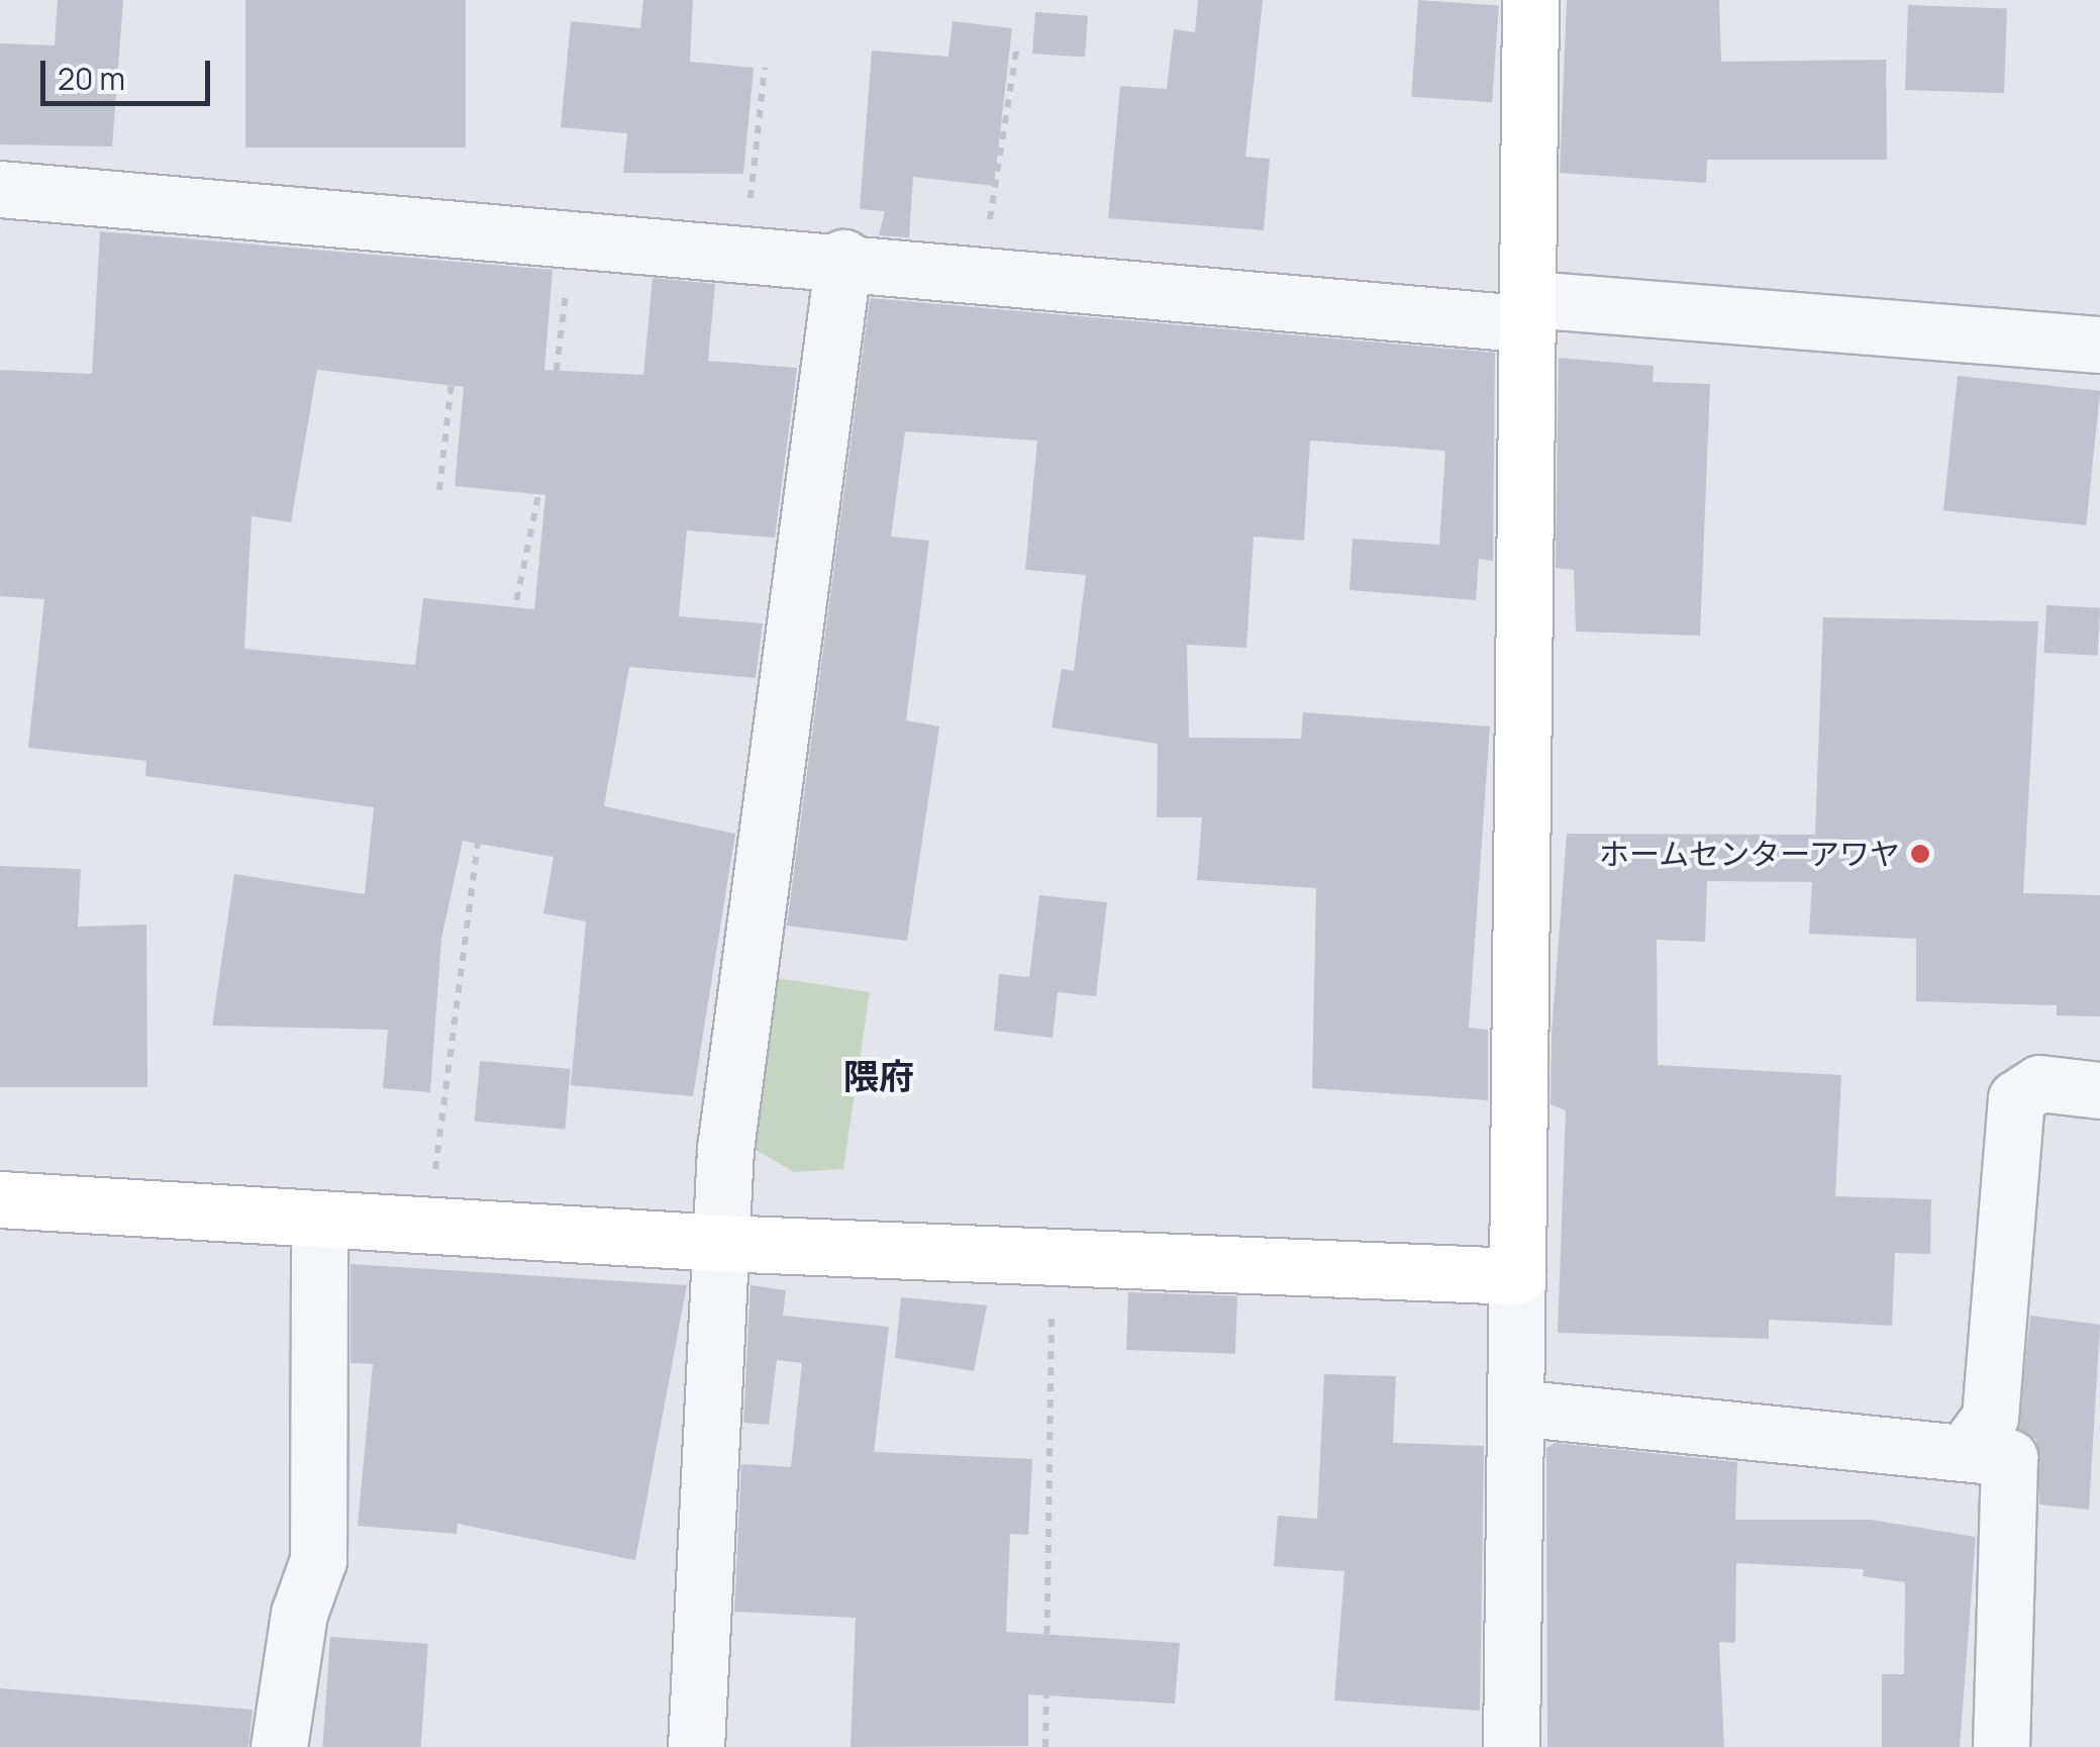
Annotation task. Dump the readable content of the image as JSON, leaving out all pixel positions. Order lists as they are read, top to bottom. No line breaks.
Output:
{"districts":["隈府"],"places":["ホームセンターアワヤ"],"scale_bar":"20 m"}
